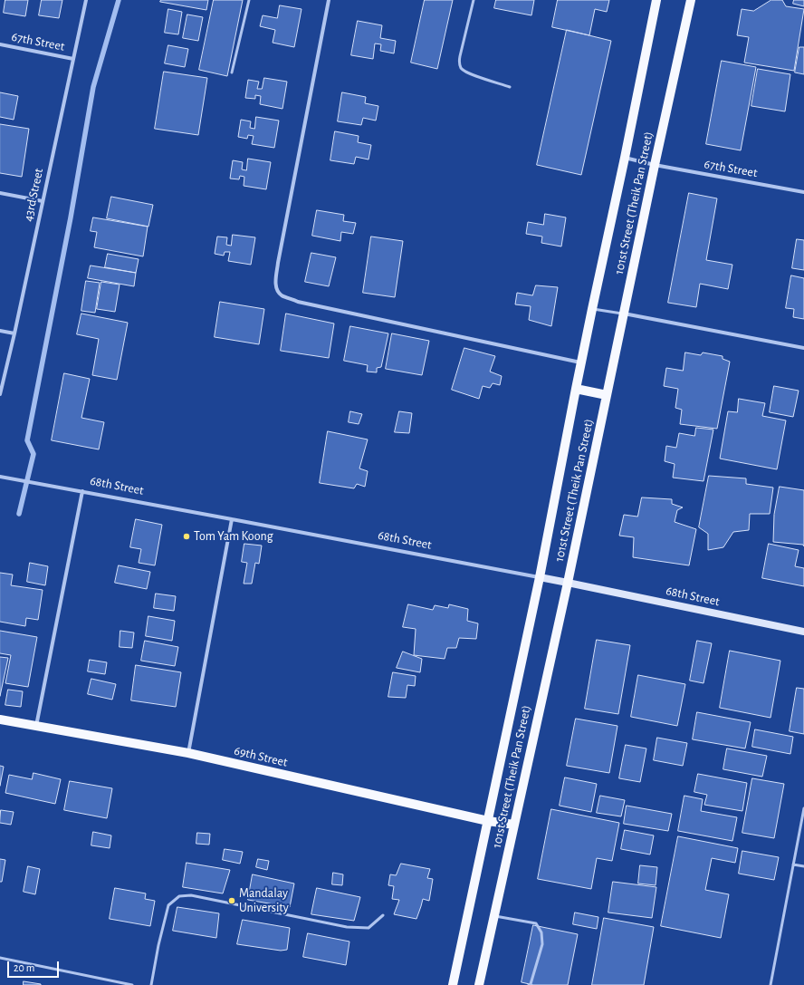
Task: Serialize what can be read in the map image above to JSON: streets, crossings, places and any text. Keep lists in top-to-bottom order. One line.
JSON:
{"streets":{"main road":["101st Street (Theik Pan Street)","68th Street","69th Street"],"street":["67th Street","43rd Street"]},"crossings":[["67th Street","43rd Street"],["67th Street","101st Street (Theik Pan Street)"],["101st Street (Theik Pan Street)","68th Street"],["101st Street (Theik Pan Street)","69th Street"]],"places":["Tom Yam Koong","Mandalay University"],"scale_bar":"20 m"}
